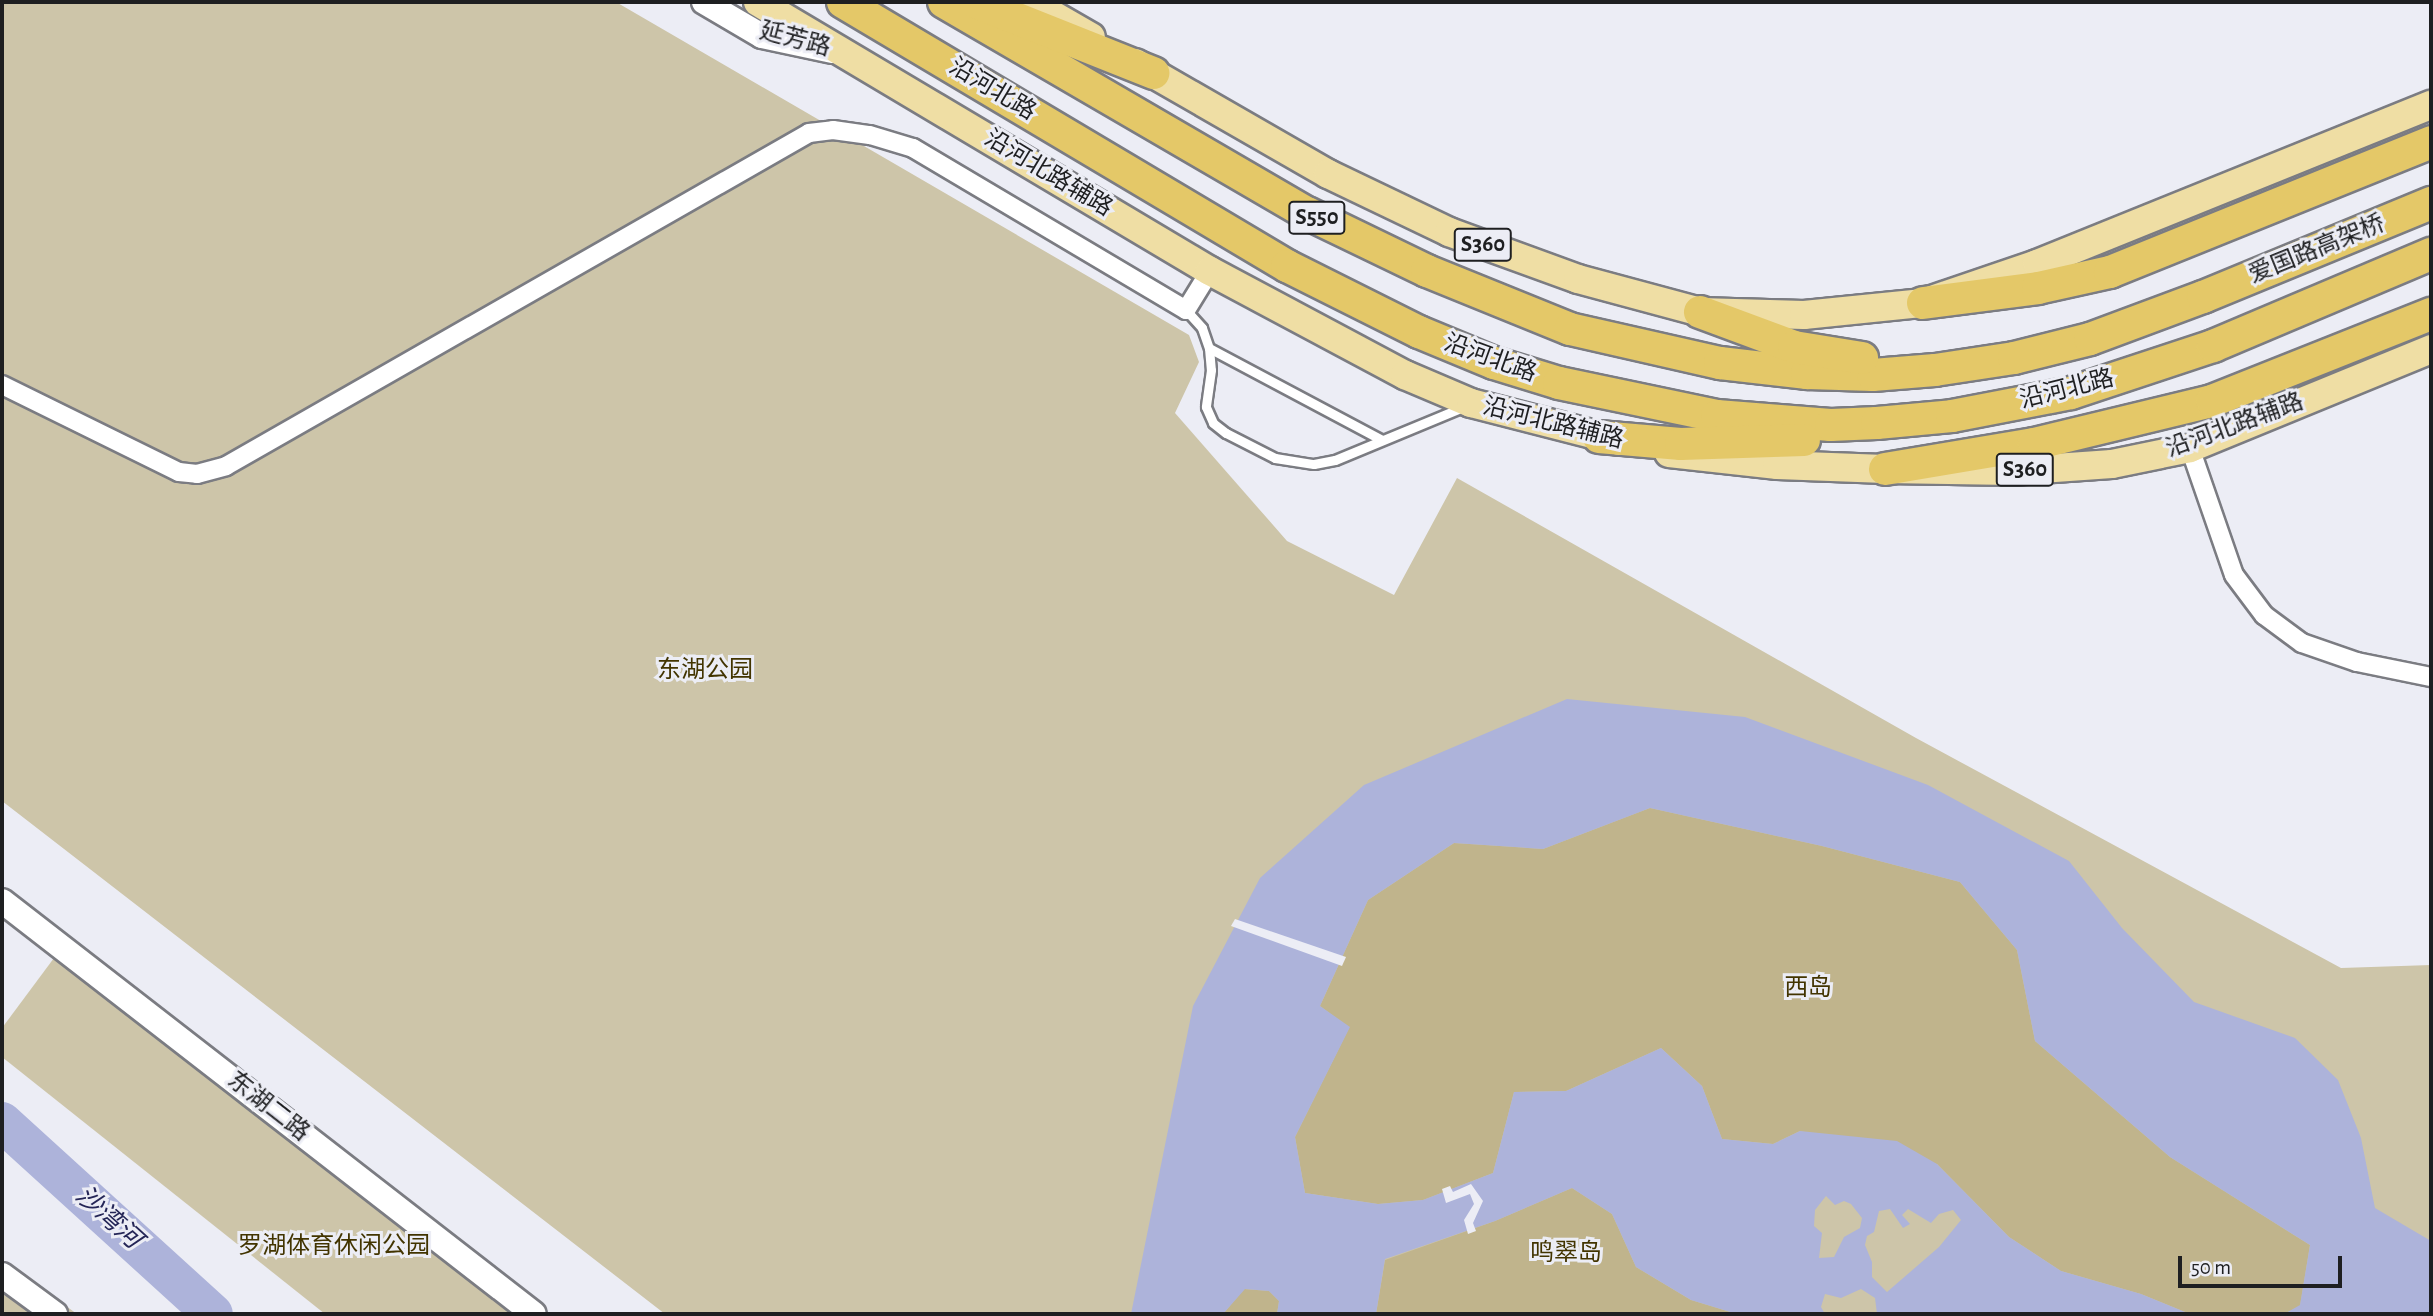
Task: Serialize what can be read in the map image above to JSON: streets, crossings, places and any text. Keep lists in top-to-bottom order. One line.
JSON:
{"streets":{"highway":["沿河北路","S550","爱国路高架桥"],"main road":["沿河北路辅路","S360"],"street":["延芳路","东湖二路"]},"crossings":[["延芳路","沿河北路辅路"],["沿河北路","爱国路高架桥"]],"water":["沙湾河"],"parks":["东湖公园","西岛","罗湖体育休闲公园","鸣翠岛"],"scale_bar":"50 m"}
